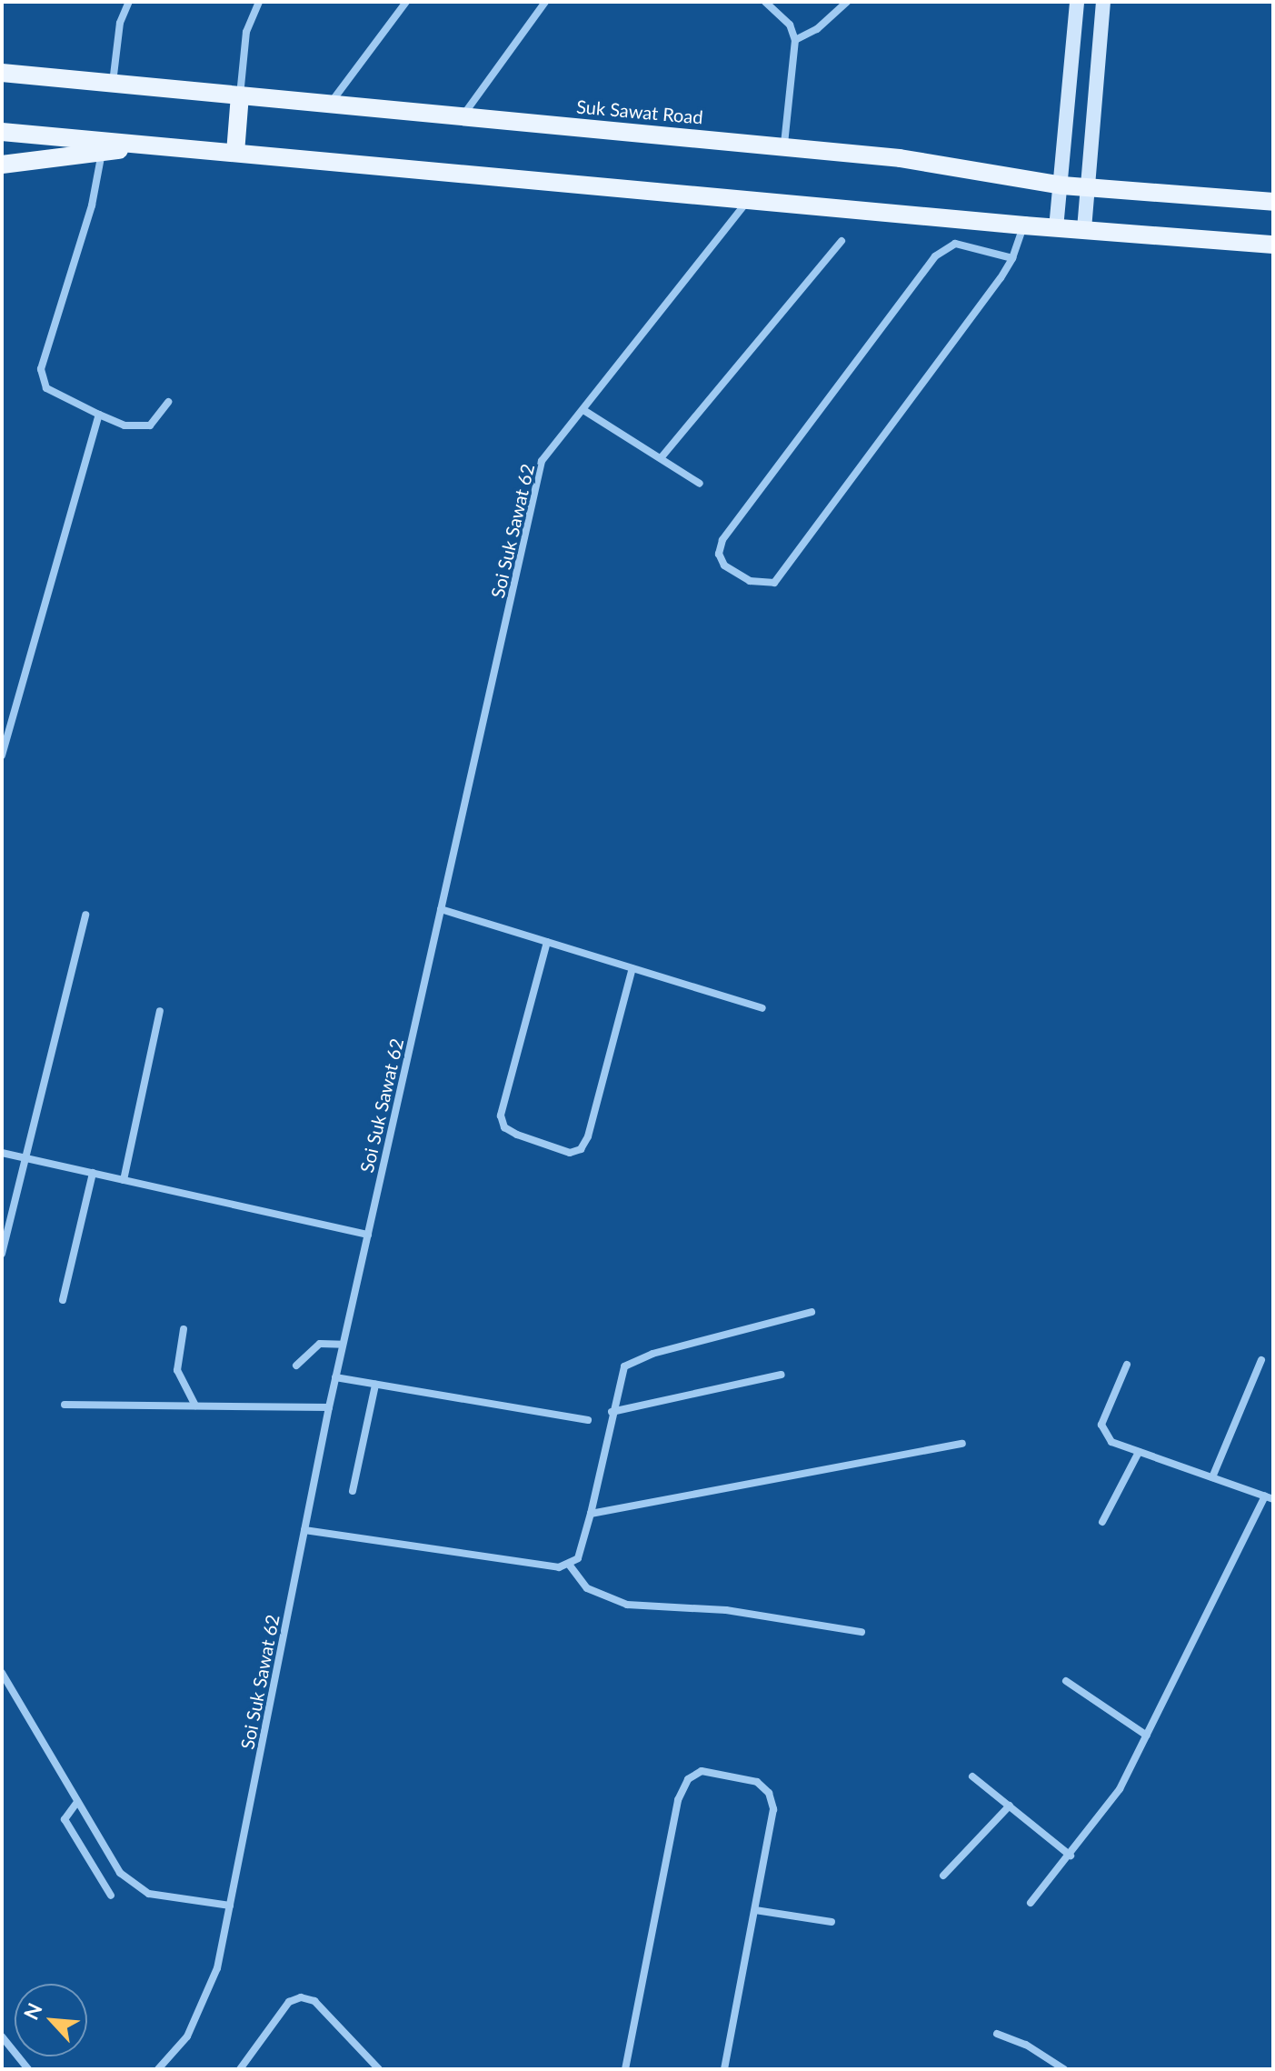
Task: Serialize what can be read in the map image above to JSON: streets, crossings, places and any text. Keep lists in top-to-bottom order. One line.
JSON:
{"streets":{"main road":["Suk Sawat Road"],"street":["Soi Suk Sawat 62"]},"north":"top left"}
